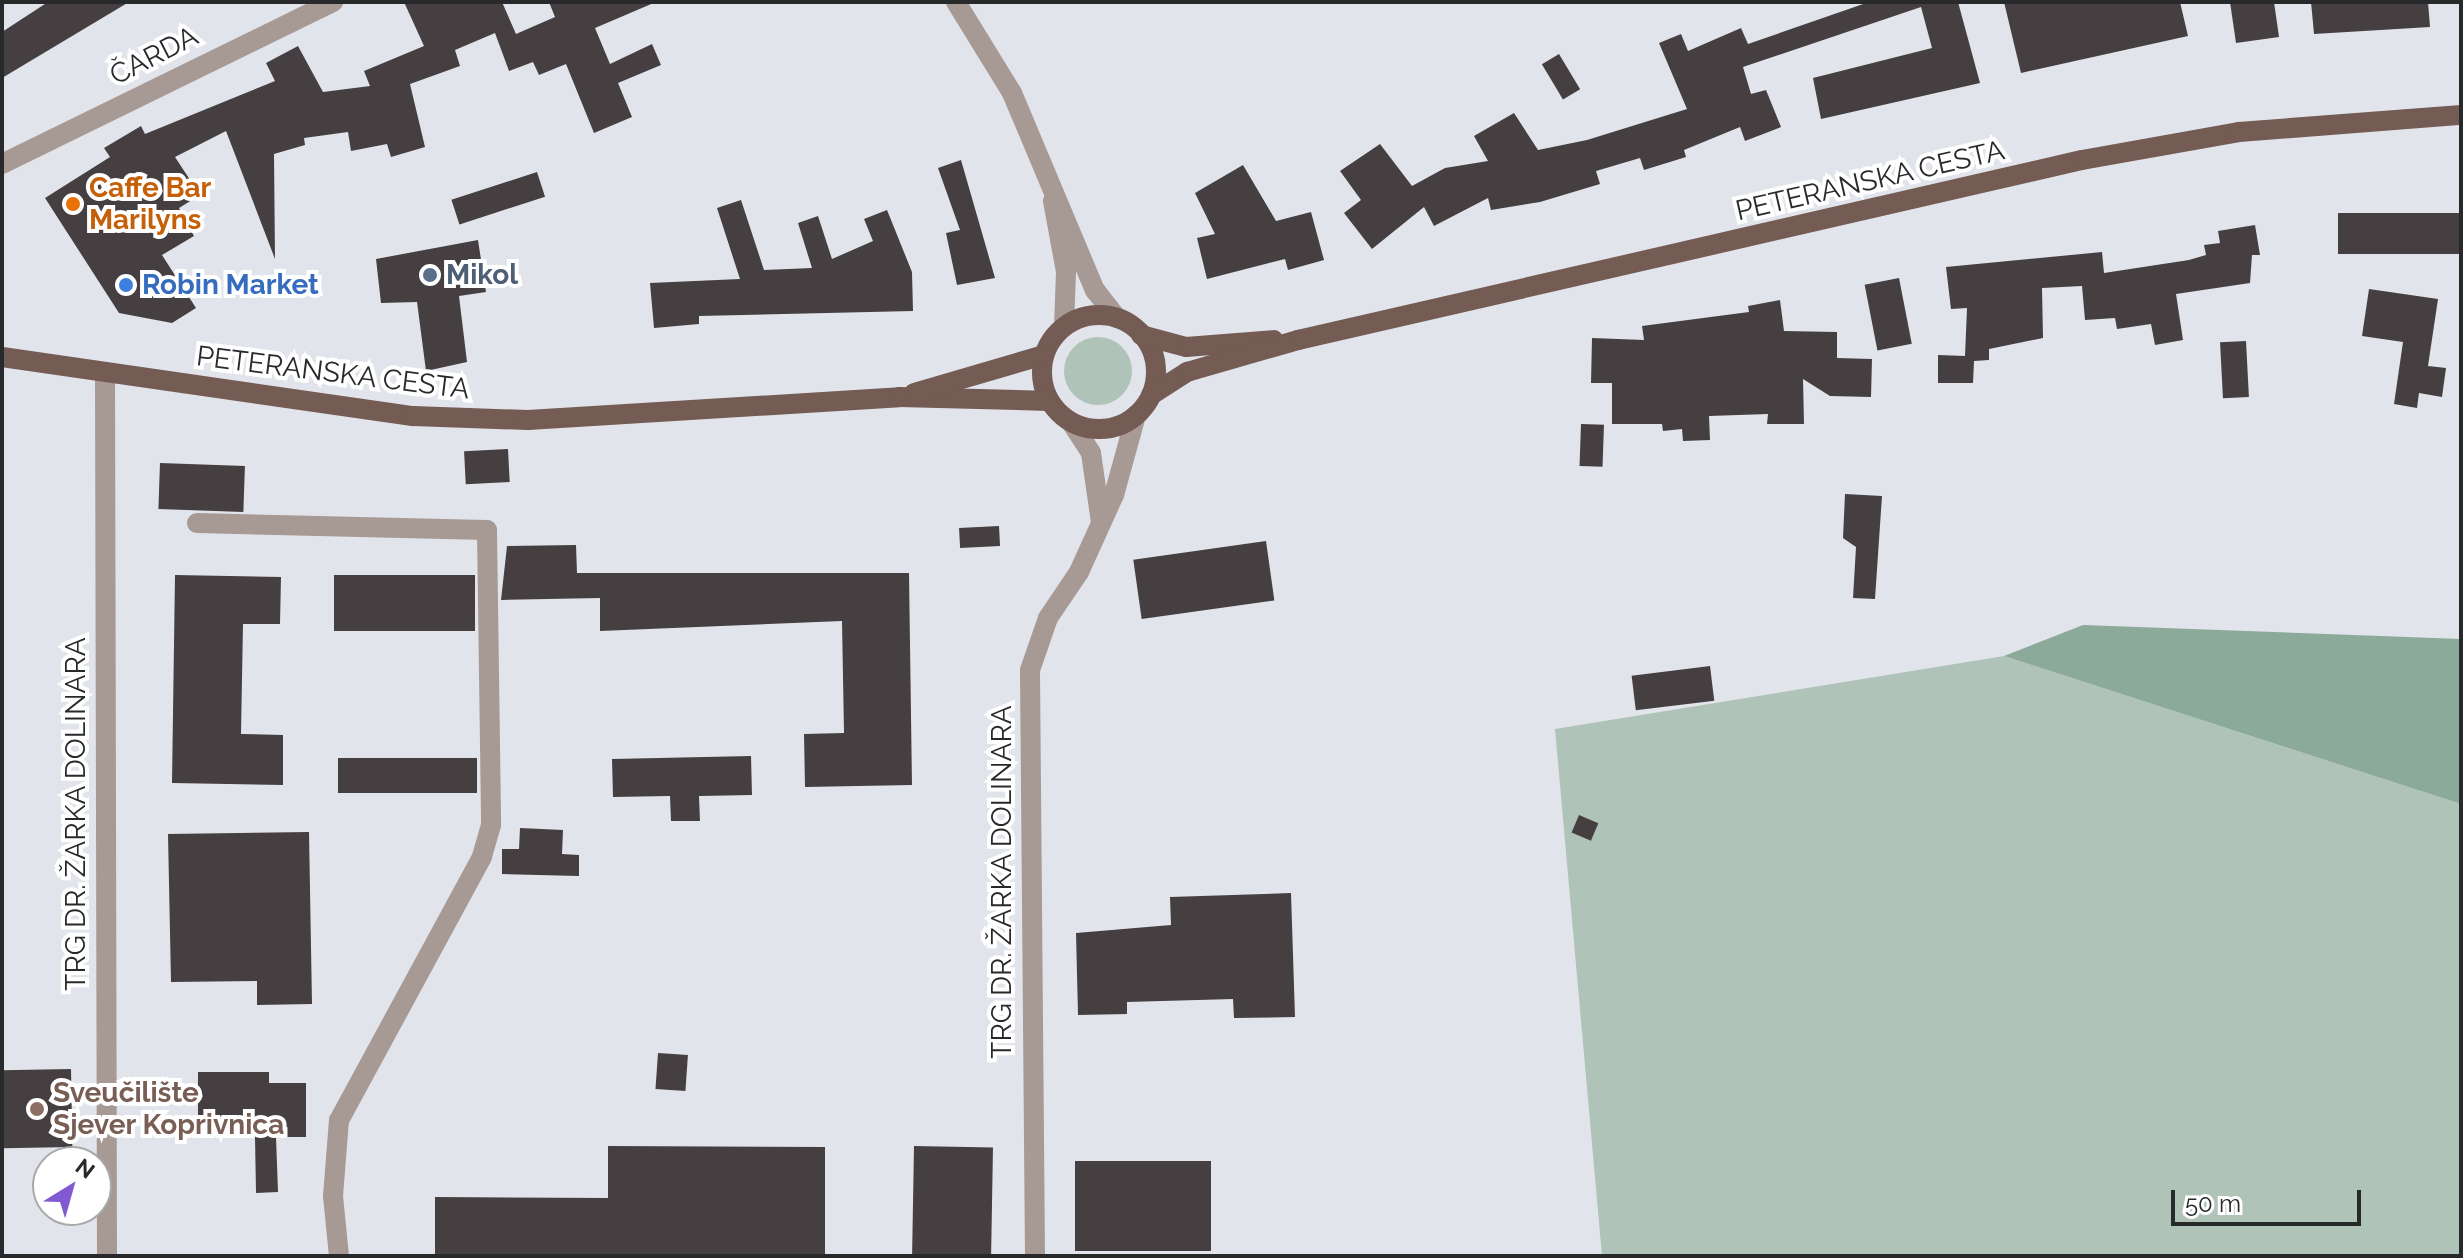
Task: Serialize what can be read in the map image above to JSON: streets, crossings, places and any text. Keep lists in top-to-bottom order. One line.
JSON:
{"streets":{"main road":["PETERANSKA CESTA"],"street":["ČARDA","TRG DR. ŽARKA DOLINARA"]},"crossings":[["PETERANSKA CESTA","TRG DR. ŽARKA DOLINARA"]],"places":["Caffe Bar Marilyns","Mikol","Robin Market","Sveučilište Sjever Koprivnica"],"scale_bar":"50 m","north":"top right"}
